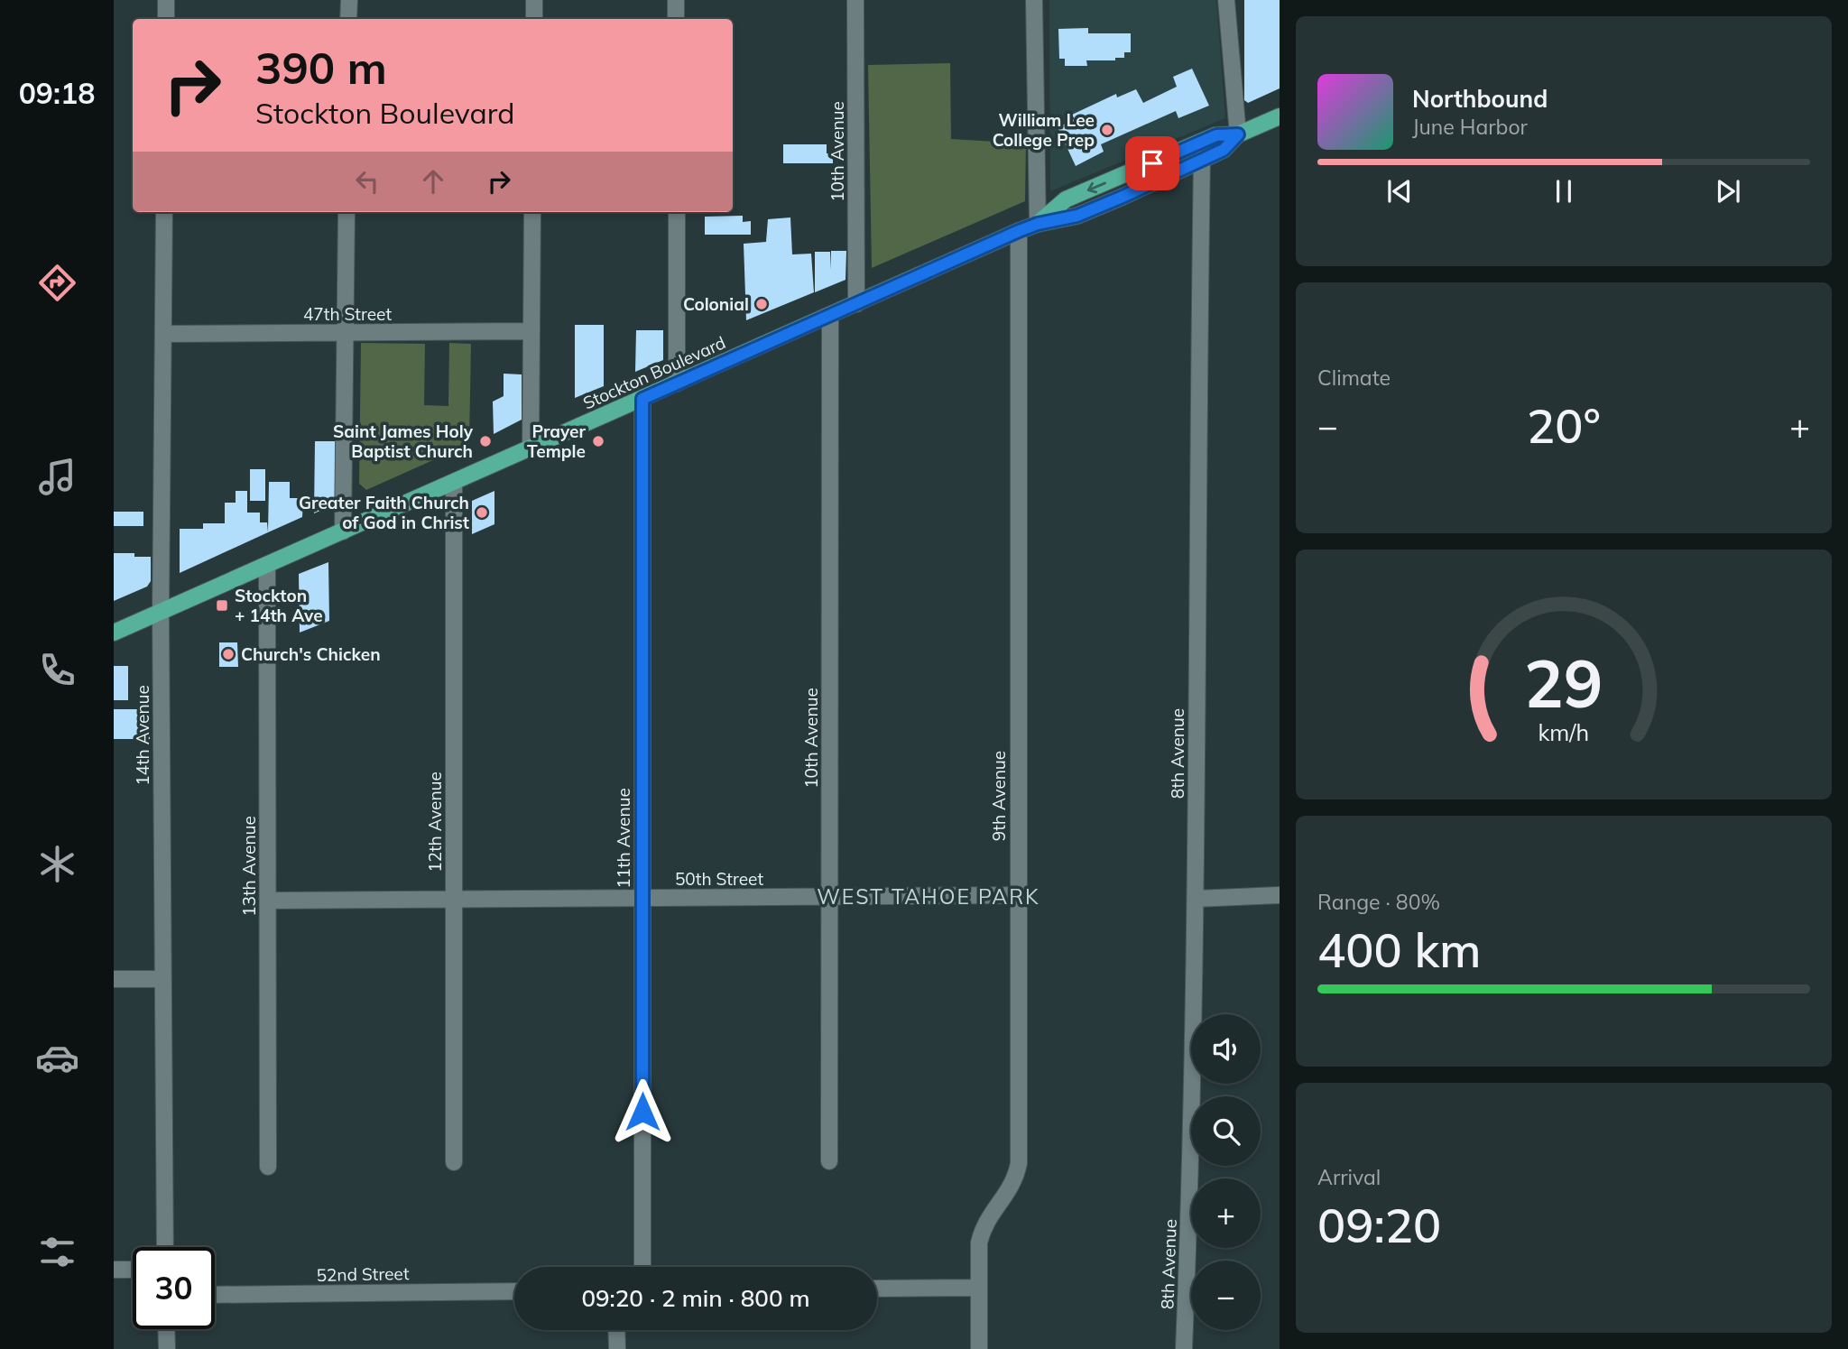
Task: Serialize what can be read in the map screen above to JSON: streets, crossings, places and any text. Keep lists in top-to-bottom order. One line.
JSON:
{"streets":{"main road":["Stockton Boulevard"],"street":["10th Avenue","47th Street","14th Avenue","8th Avenue","9th Avenue","12th Avenue","11th Avenue","13th Avenue","50th Street","52nd Street"]},"crossings":[["10th Avenue","Stockton Boulevard"],["10th Avenue","50th Street"],["47th Street","14th Avenue"],["Stockton Boulevard","14th Avenue"],["Stockton Boulevard","8th Avenue"],["Stockton Boulevard","9th Avenue"],["Stockton Boulevard","12th Avenue"],["Stockton Boulevard","11th Avenue"],["Stockton Boulevard","13th Avenue"],["9th Avenue","50th Street"],["12th Avenue","50th Street"],["11th Avenue","50th Street"],["13th Avenue","50th Street"]],"districts":["WEST TAHOE PARK"],"places":{"other":["William Lee College Prep","Colonial","Saint James Holy Baptist Church","Prayer Temple","Greater Faith Church of God in Christ","Church's Chicken"],"transit":["Stockton + 14th Ave"]},"page":{"tabs":"09:18","turn":["390 m","Stockton Boulevard"],"song":["Northbound","June Harbor"],"tile":["Climate",["Range · 80%","400 km"],["Arrival","09:20"]],"heat":["−","20°","+"],"map_buttons":["+","−"],"limit":"30","trip":"09:20 · 2 min · 800 m","gauge":["29","km/h"]}}
